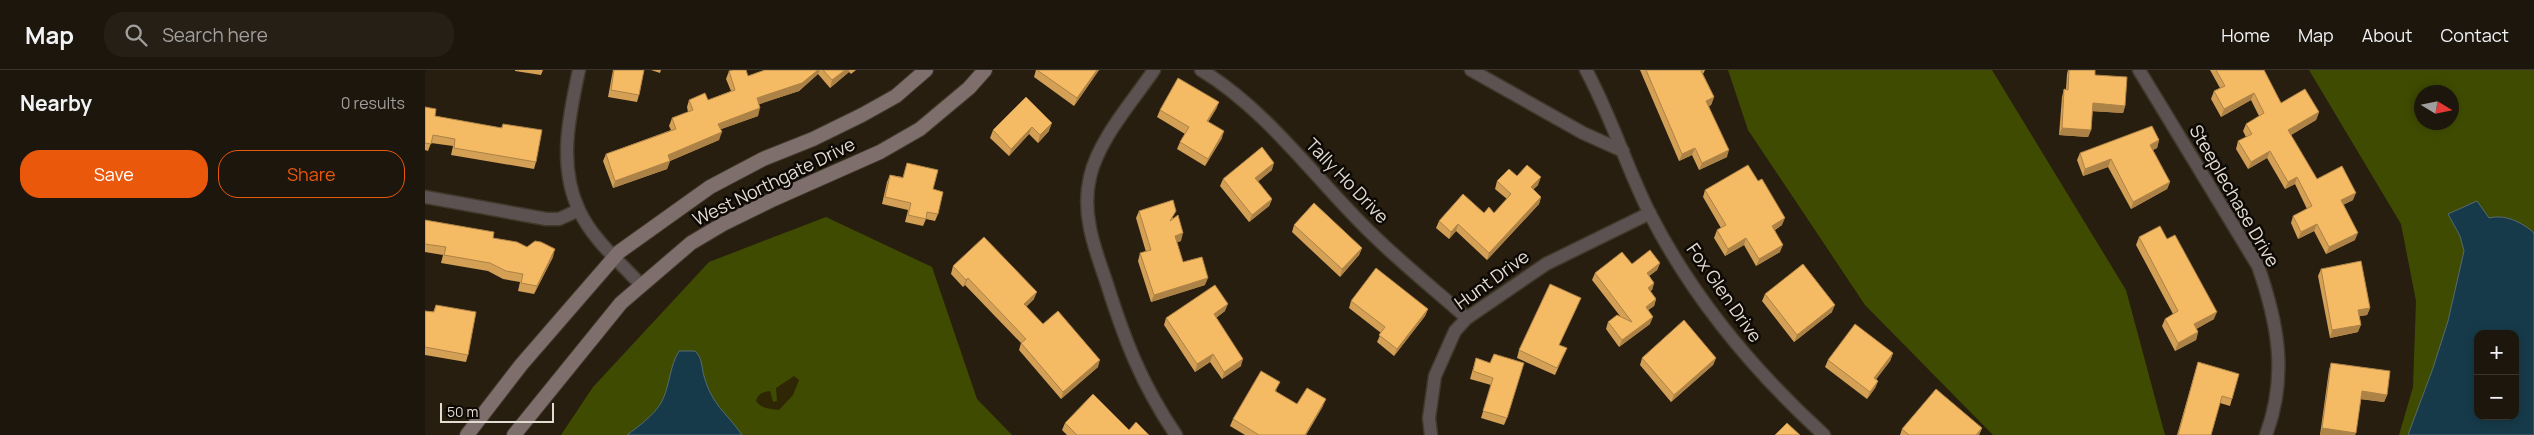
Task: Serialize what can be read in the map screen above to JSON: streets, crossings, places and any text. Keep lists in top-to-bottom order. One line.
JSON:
{"streets":{"main road":["West Northgate Drive"],"street":["Tally Ho Drive","Steeplechase Drive","Hunt Drive","Fox Glen Drive"]},"crossings":[["Tally Ho Drive","Hunt Drive"],["Hunt Drive","Fox Glen Drive"]],"scale_bar":"50 m","north":"right","page":{"header":"Map","search":"Search here","nav":["Home","Map","About","Contact"],"heading":["Nearby","0 results"],"buttons":["Save","Share"],"map_buttons":["+","−"],"scale":"50 m"}}
